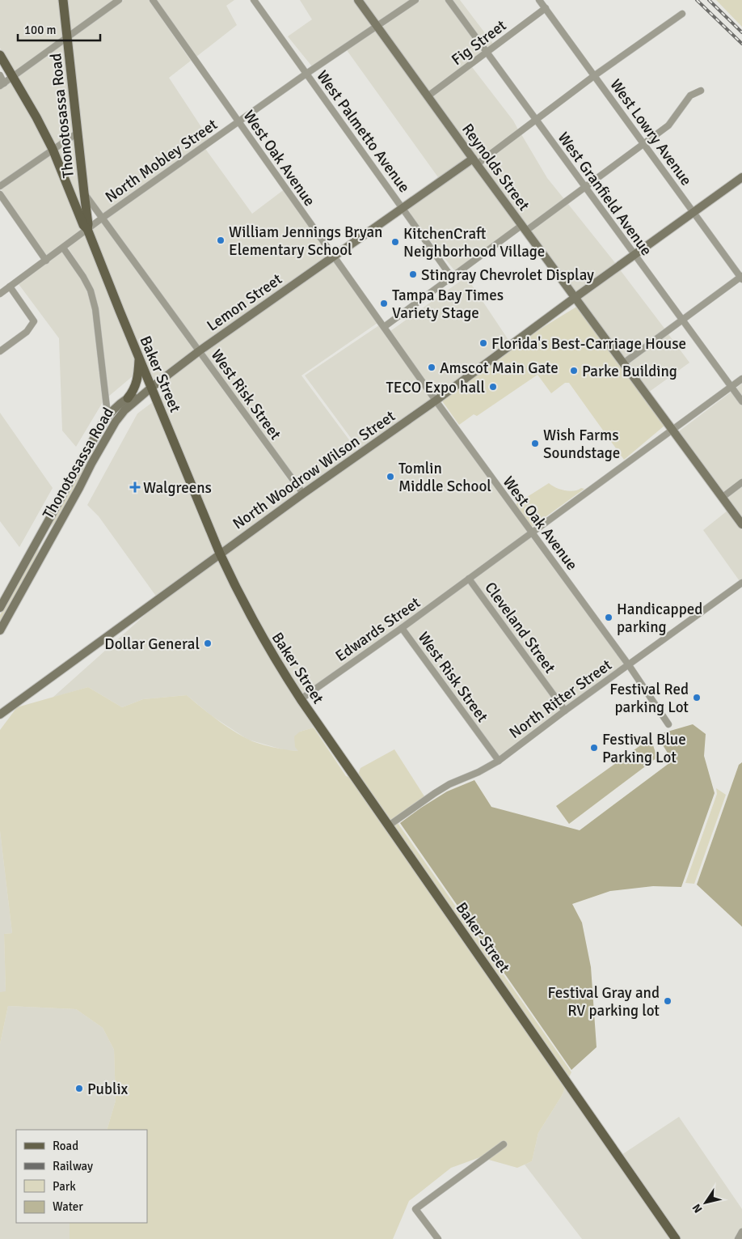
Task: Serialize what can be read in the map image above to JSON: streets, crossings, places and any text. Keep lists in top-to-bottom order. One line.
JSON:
{"streets":{"main road":["Thonotosassa Road","Baker Street"],"street":["Fig Street","West Palmetto Avenue","West Lowry Avenue","West Oak Avenue","North Mobley Street","Reynolds Street","West Granfield Avenue","Lemon Street","West Risk Street","North Woodrow Wilson Street","Cleveland Street","Edwards Street","North Ritter Street"]},"crossings":[["Fig Street","West Lowry Avenue"],["Fig Street","Reynolds Street"],["Fig Street","West Granfield Avenue"],["Thonotosassa Road","North Mobley Street"],["Thonotosassa Road","Lemon Street"],["Thonotosassa Road","Baker Street"],["Thonotosassa Road","West Risk Street"],["West Palmetto Avenue","North Mobley Street"],["West Palmetto Avenue","Lemon Street"],["West Lowry Avenue","North Woodrow Wilson Street"],["West Oak Avenue","North Mobley Street"],["West Oak Avenue","Lemon Street"],["West Oak Avenue","North Woodrow Wilson Street"],["West Oak Avenue","Edwards Street"],["West Oak Avenue","North Ritter Street"],["North Mobley Street","Reynolds Street"],["North Mobley Street","Baker Street"],["North Mobley Street","West Risk Street"],["Reynolds Street","Lemon Street"],["Reynolds Street","North Woodrow Wilson Street"],["Reynolds Street","Edwards Street"],["West Granfield Avenue","North Woodrow Wilson Street"],["West Granfield Avenue","Edwards Street"],["Lemon Street","Baker Street"],["Lemon Street","West Risk Street"],["Baker Street","North Woodrow Wilson Street"],["Baker Street","Edwards Street"],["Baker Street","North Ritter Street"],["West Risk Street","North Woodrow Wilson Street"],["West Risk Street","Edwards Street"],["West Risk Street","North Ritter Street"],["Cleveland Street","Edwards Street"],["Cleveland Street","North Ritter Street"]],"places":{"other":["William Jennings Bryan Elementary School","KitchenCraft Neighborhood Village","Stingray Chevrolet Display","Tampa Bay Times Variety Stage","Florida's Best-Carriage House","Amscot Main Gate","Parke Building","TECO Expo hall","Wish Farms Soundstage","Tomlin Middle School","Handicapped parking","Dollar General","Festival Red parking Lot","Festival Blue Parking Lot","Festival Gray and RV parking lot","Publix"],"health":["Walgreens"]},"legend":["Road","Railway","Park","Water"],"scale_bar":"100 m","north":"bottom left"}
